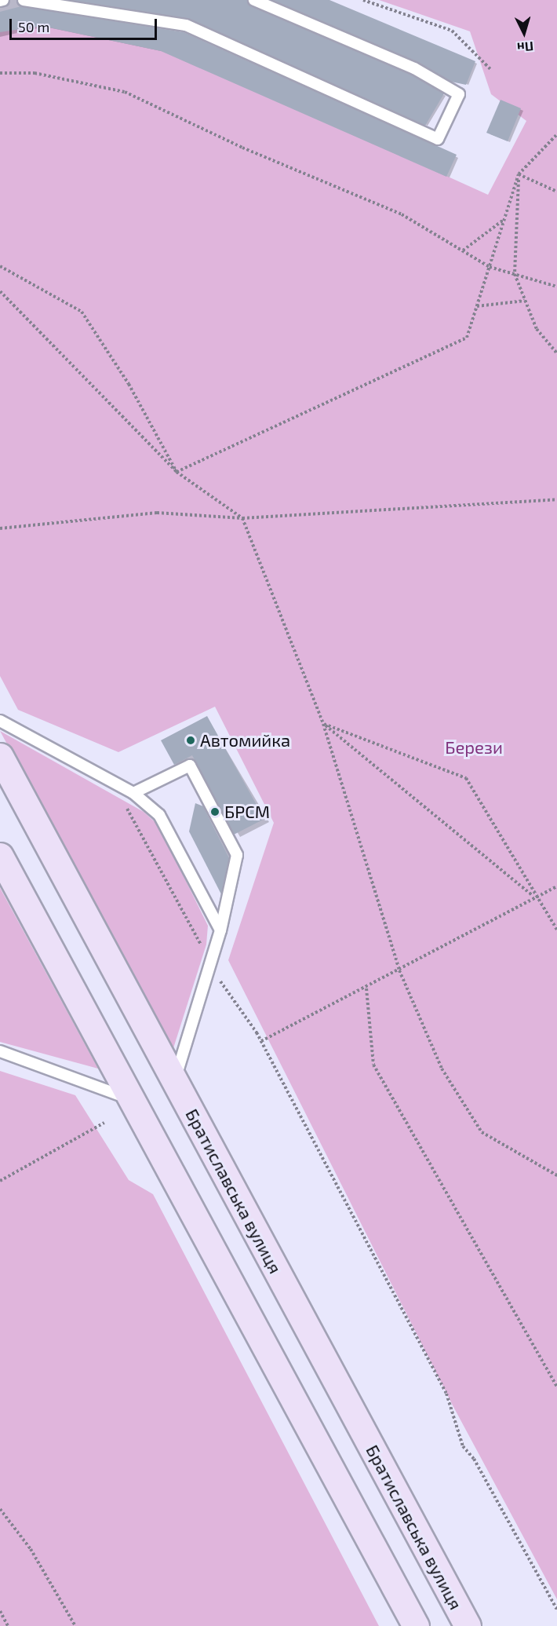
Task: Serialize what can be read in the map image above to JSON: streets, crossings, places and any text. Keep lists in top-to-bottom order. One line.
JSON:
{"streets":{"main road":["Братиславська вулиця"]},"parks":["Берези"],"places":["Автомийка","БРСМ"],"scale_bar":"50 m","north":"bottom"}
